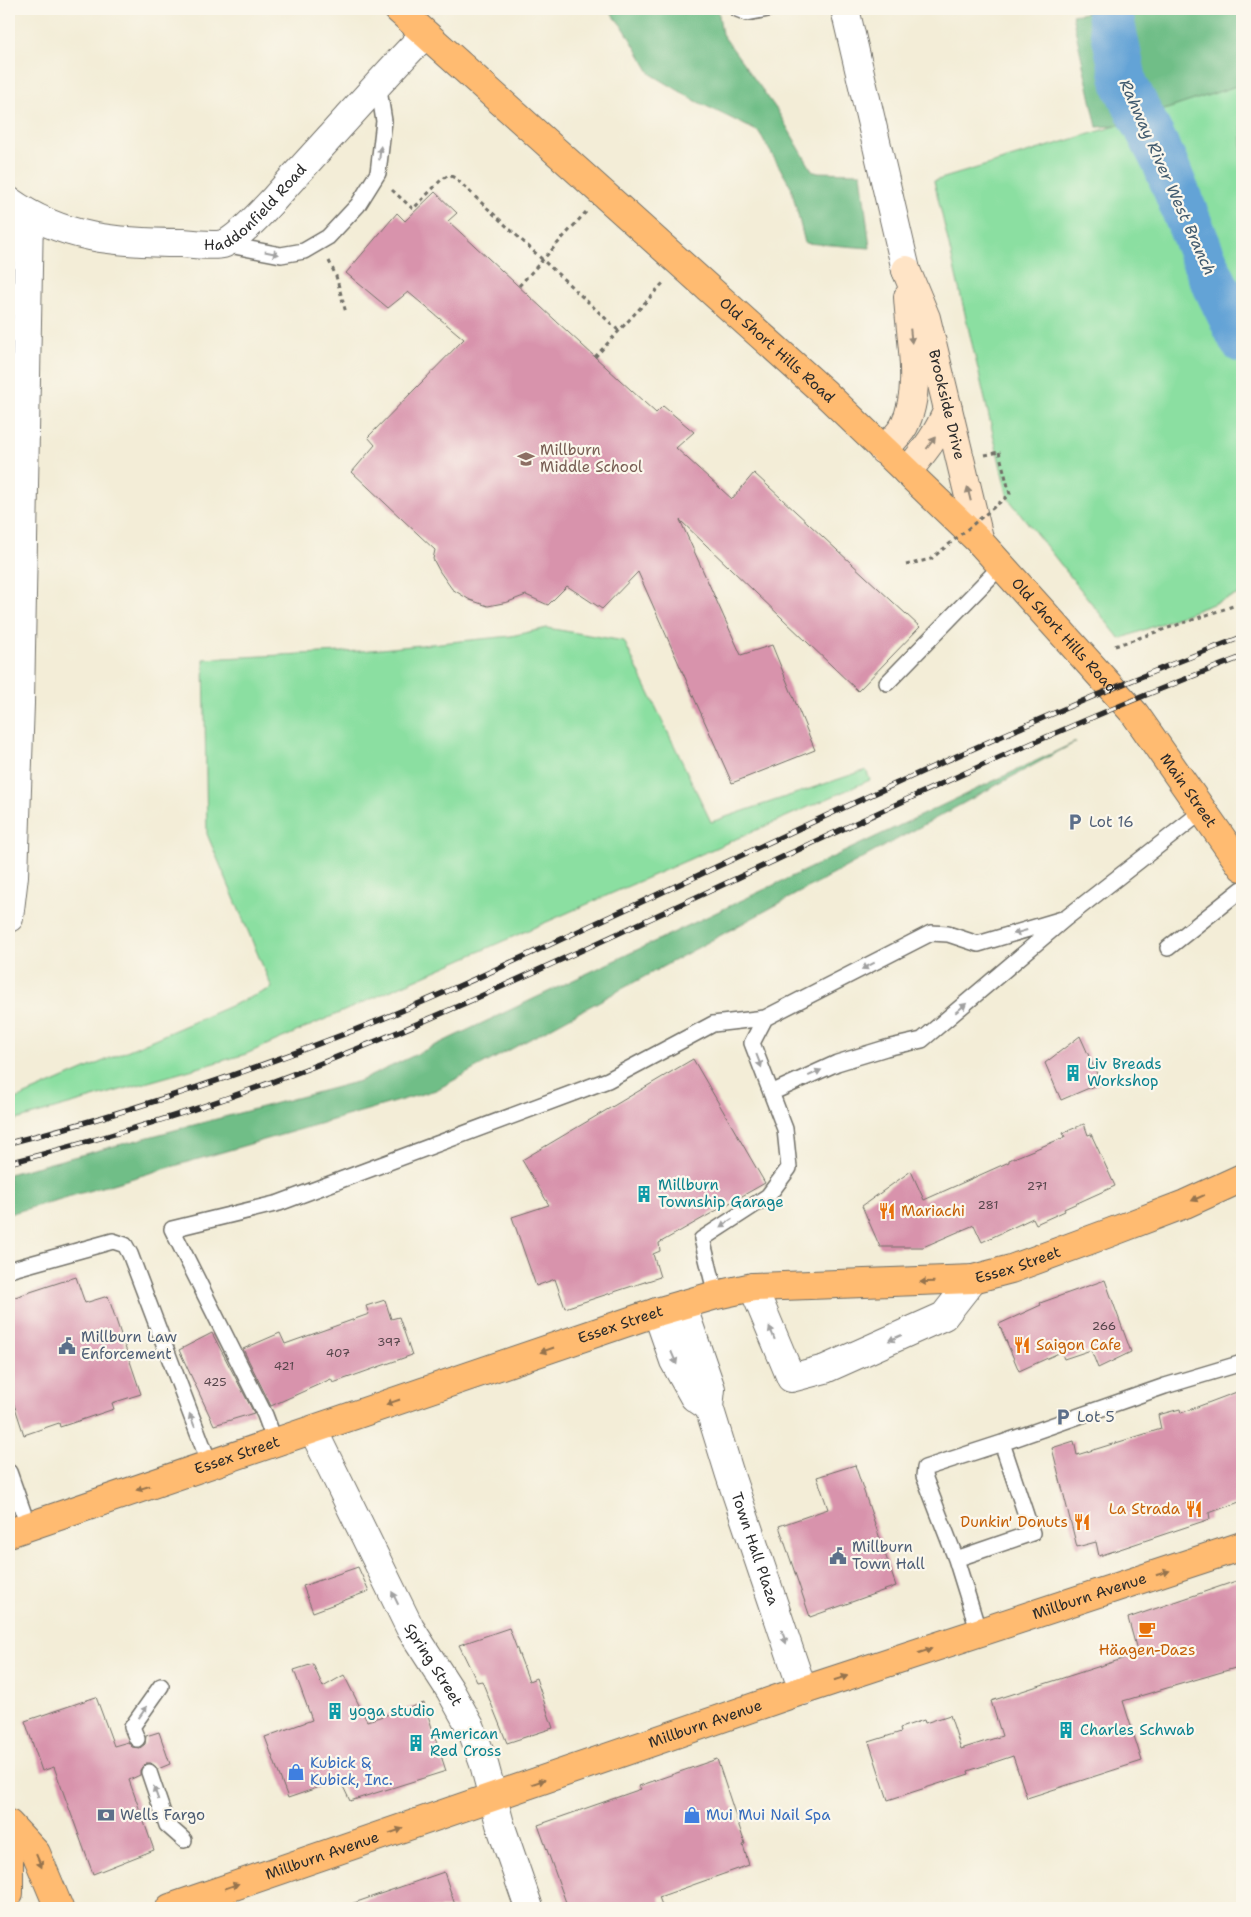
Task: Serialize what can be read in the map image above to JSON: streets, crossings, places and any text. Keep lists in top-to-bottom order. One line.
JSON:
{"streets":{"main road":["Old Short Hills Road","Brookside Drive","Main Street","Essex Street","Millburn Avenue"],"street":["Haddonfield Road","Town Hall Plaza","Spring Street"]},"crossings":[["Haddonfield Road","Old Short Hills Road"],["Old Short Hills Road","Brookside Drive"],["Old Short Hills Road","Main Street"],["Essex Street","Town Hall Plaza"],["Essex Street","Spring Street"],["Town Hall Plaza","Millburn Avenue"],["Millburn Avenue","Spring Street"]],"one_way":["Essex Street","Town Hall Plaza","Millburn Avenue","Spring Street"],"water":["Rahway River West Branch"],"places":{"school or university":["Millburn Middle School"],"parking":["Lot 16","Lot 5"],"building":["Liv Breads Workshop","Millburn Township Garage","yoga studio","Charles Schwab","American Red Cross"],"restaurant":["Mariachi","Saigon Cafe","La Strada","Dunkin' Donuts"],"public building":["Millburn Law Enforcement","Millburn Town Hall"],"cafe":["Häagen-Dazs"],"shop":["Kubick & Kubick, Inc.","Mui Mui Nail Spa"],"bank":["Wells Fargo"]},"house_numbers":["271","281","266","397","407","421","425"]}
